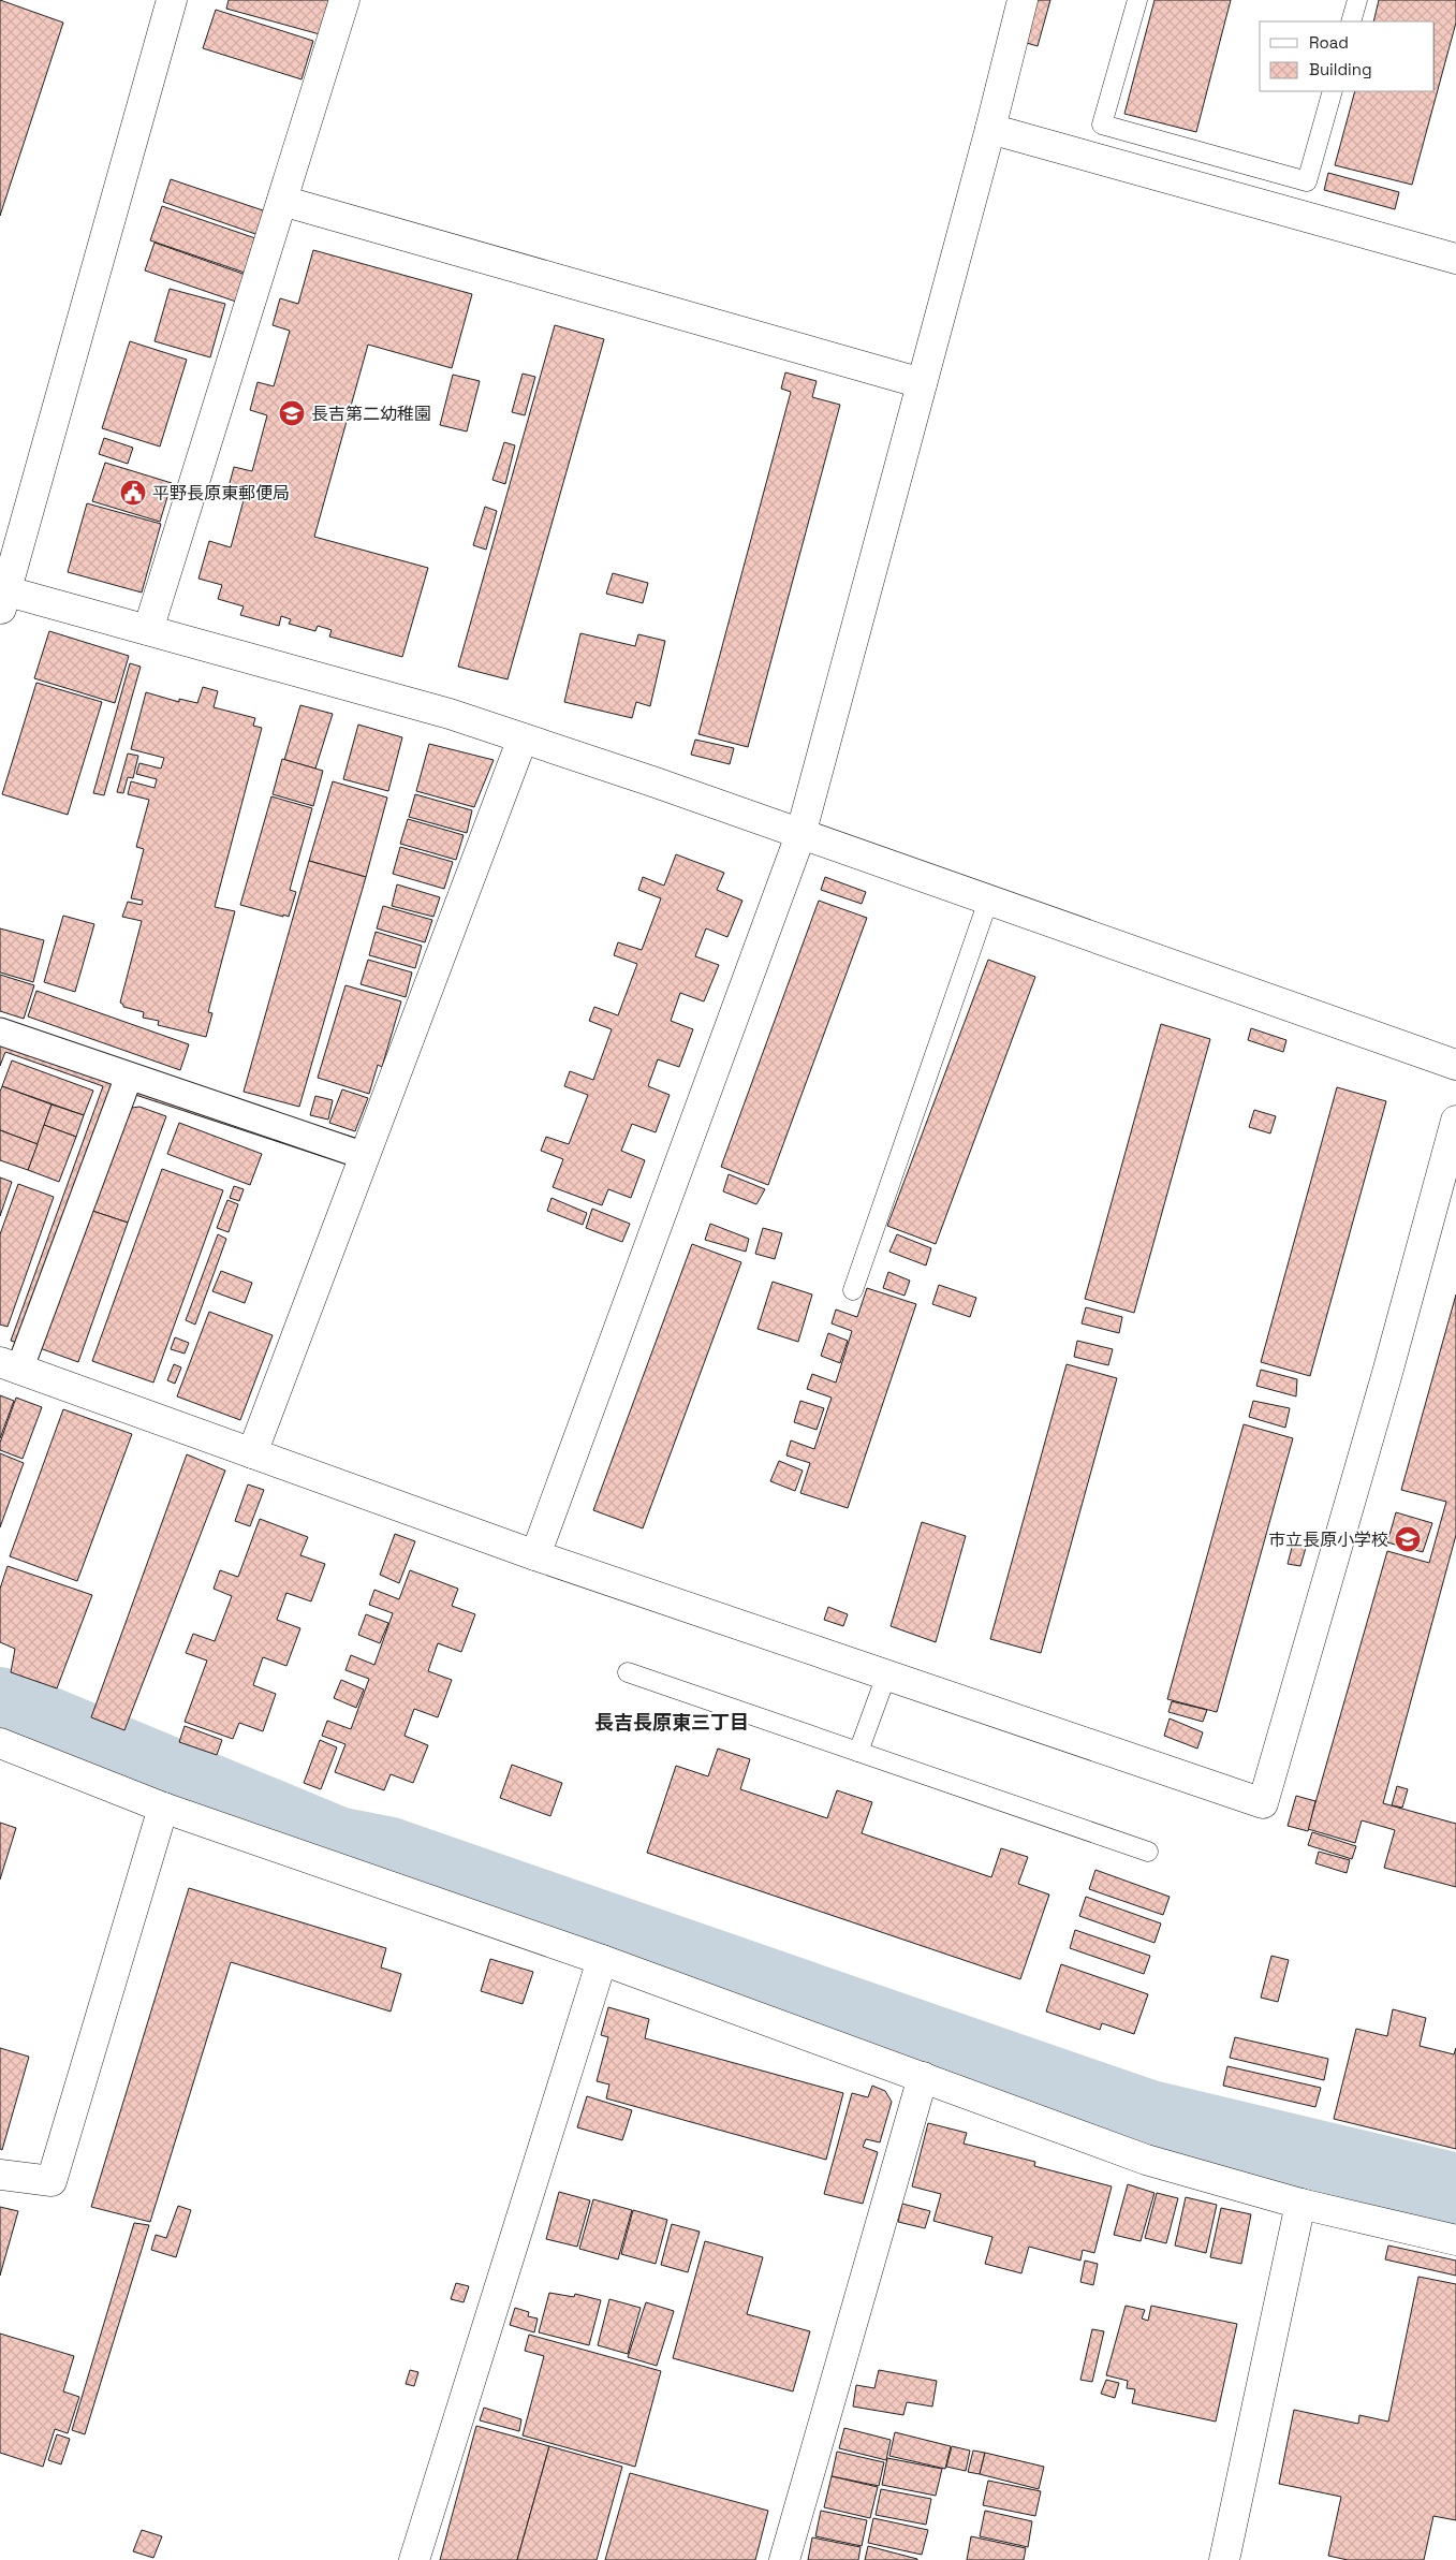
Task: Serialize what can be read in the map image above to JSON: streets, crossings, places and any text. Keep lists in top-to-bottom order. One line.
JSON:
{"districts":["長吉長原東三丁目"],"places":{"school or university":["長吉第二幼稚園","市立長原小学校"],"public building":["平野長原東郵便局"]},"legend":["Road","Building"]}
